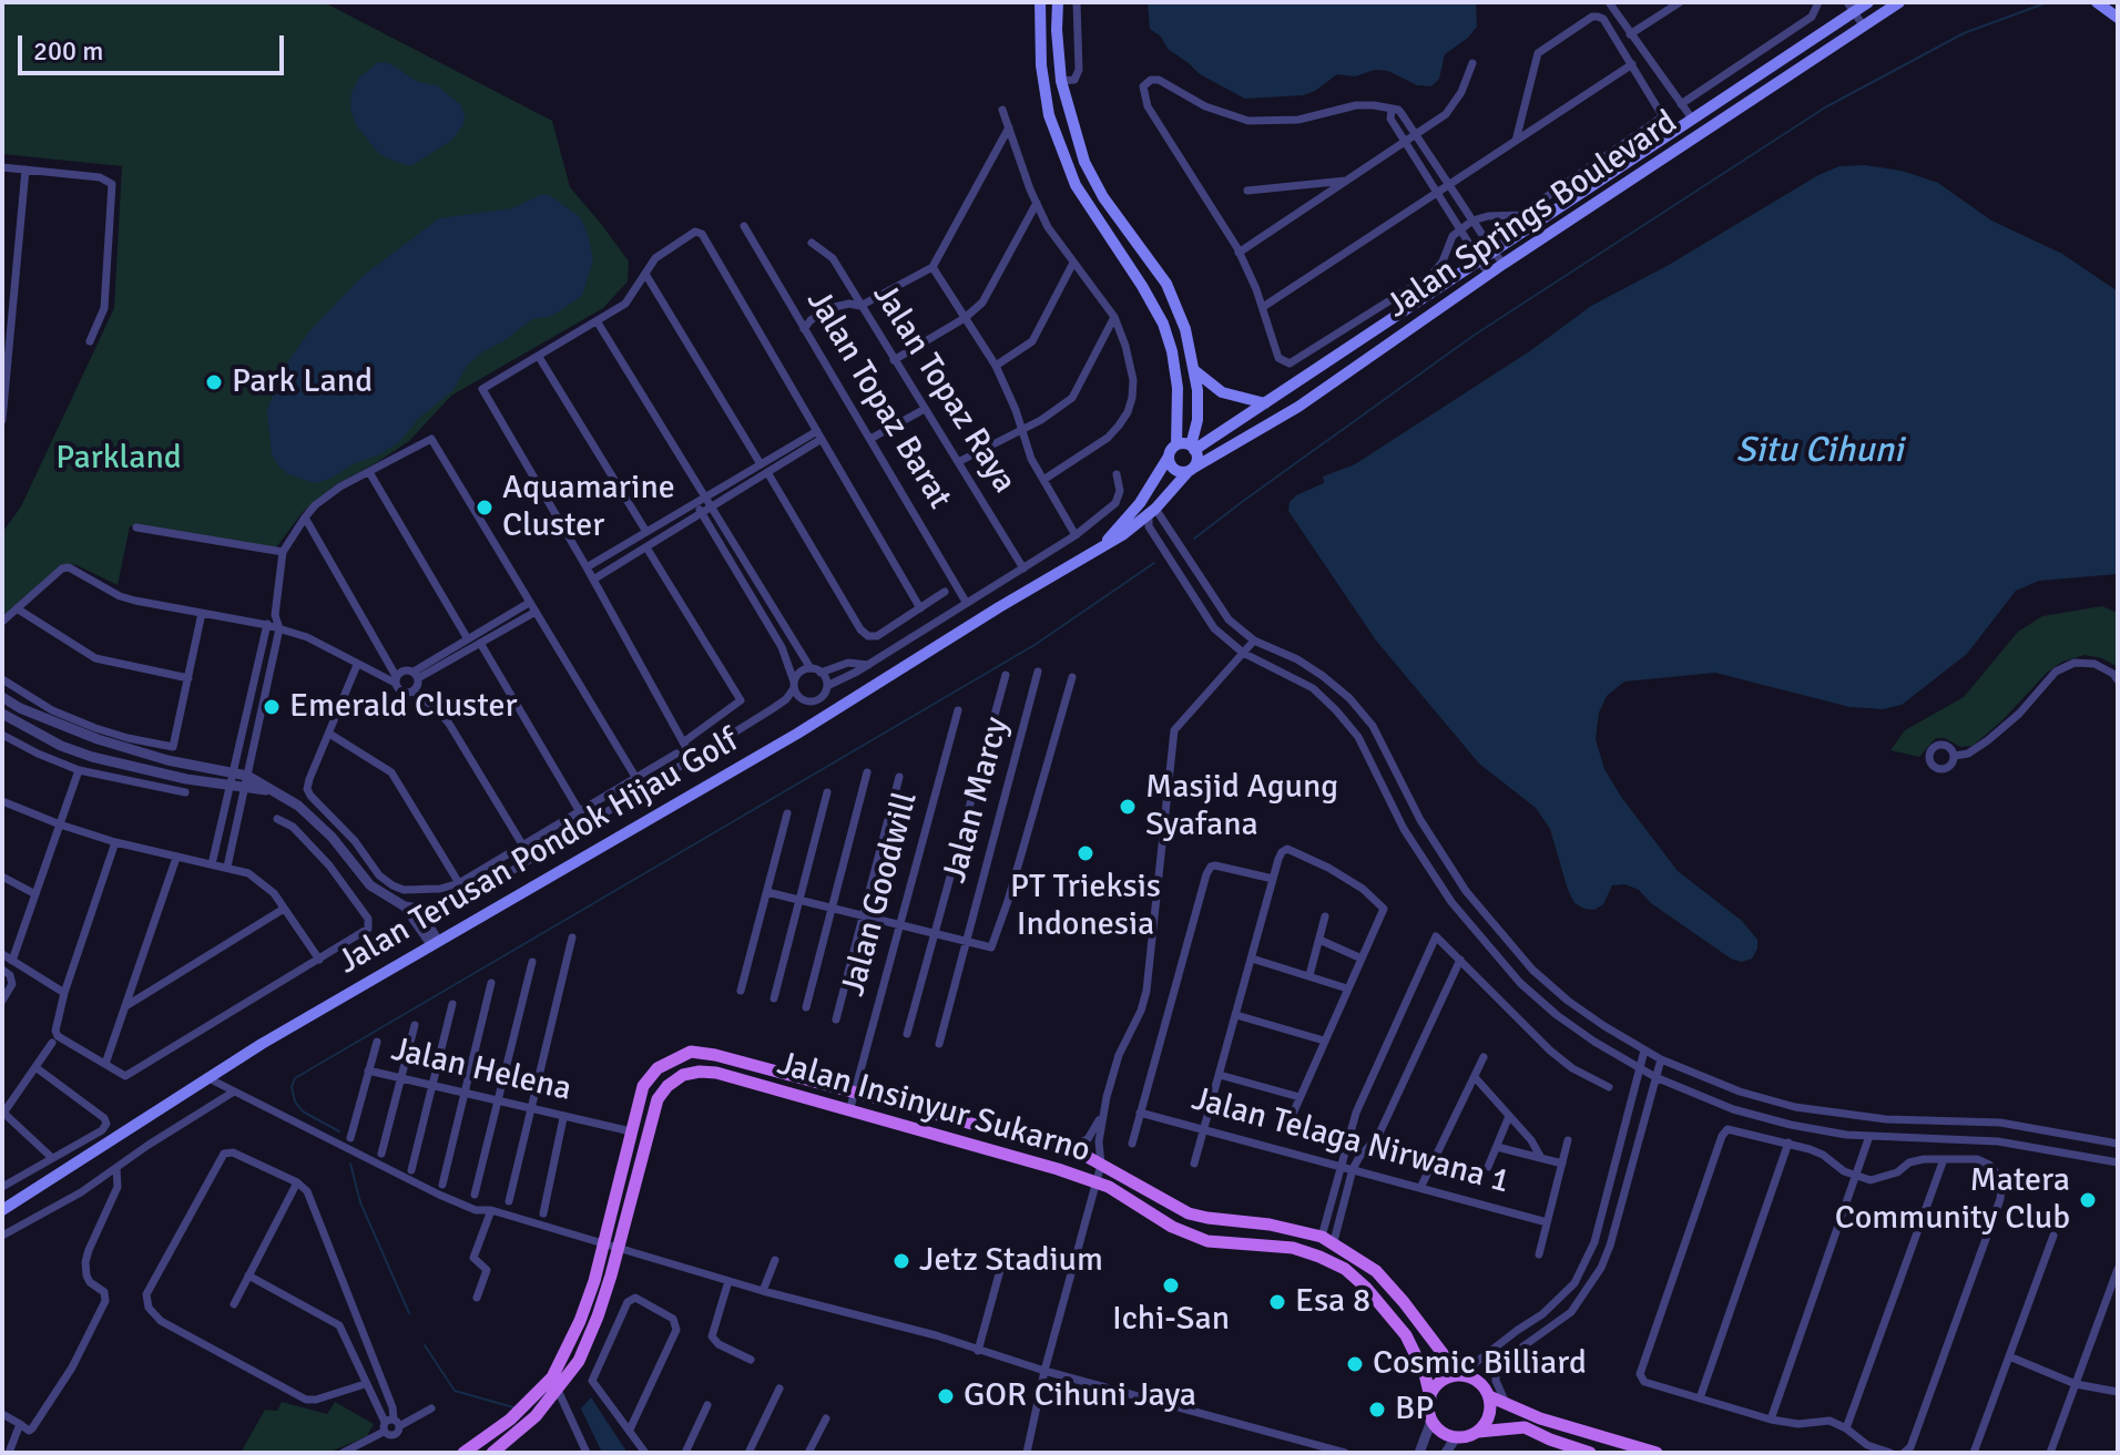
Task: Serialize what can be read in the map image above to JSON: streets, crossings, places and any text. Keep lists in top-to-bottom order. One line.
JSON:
{"streets":{"main road":["Jalan Springs Boulevard","Jalan Terusan Pondok Hijau Golf","Jalan Insinyur Sukarno"],"street":["Jalan Topaz Raya","Jalan Topaz Barat","Jalan Marcy","Jalan Goodwill","Jalan Helena","Jalan Telaga Nirwana 1"]},"crossings":[["Jalan Springs Boulevard","Jalan Terusan Pondok Hijau Golf"],["Jalan Goodwill","Jalan Insinyur Sukarno"],["Jalan Helena","Jalan Insinyur Sukarno"]],"water":["Situ Cihuni"],"parks":["Parkland"],"places":["Park Land","Aquamarine Cluster","Emerald Cluster","Masjid Agung Syafana","PT Trieksis Indonesia","Matera Community Club","Jetz Stadium","Ichi-San","Esa 8","Cosmic Billiard","GOR Cihuni Jaya","BP"],"scale_bar":"200 m"}
